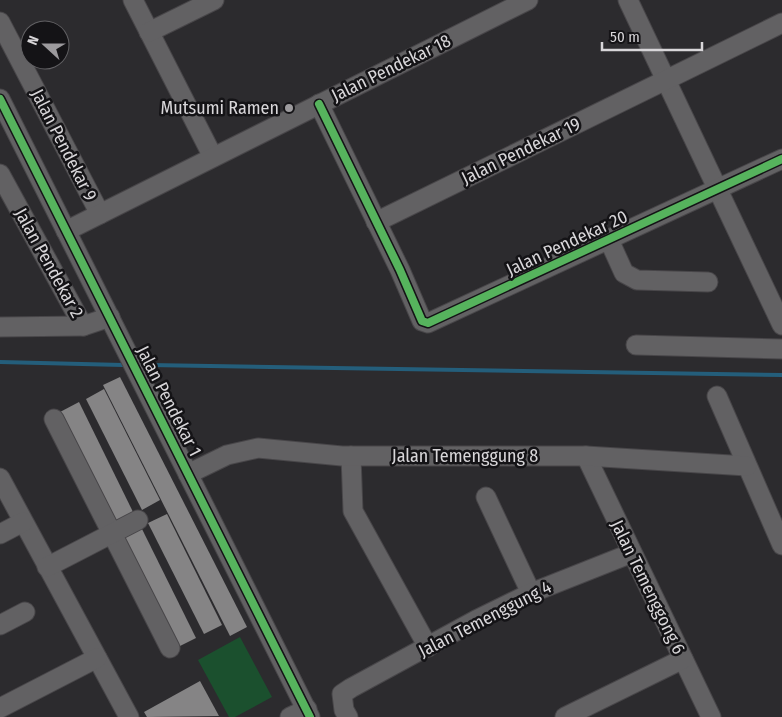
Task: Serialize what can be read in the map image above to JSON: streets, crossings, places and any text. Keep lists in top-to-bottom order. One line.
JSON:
{"streets":{"street":["Jalan Pendekar 18","Jalan Pendekar 9","Jalan Pendekar 19","Jalan Pendekar 20","Jalan Pendekar 2","Jalan Pendekar 1","Jalan Temenggung 8","Jalan Temenggong 6","Jalan Temenggung 4"]},"crossings":[["Jalan Pendekar 18","Jalan Pendekar 9"],["Jalan Pendekar 18","Jalan Pendekar 1"],["Jalan Pendekar 19","Jalan Pendekar 20"],["Jalan Pendekar 1","Jalan Temenggung 8"],["Jalan Temenggung 8","Jalan Temenggong 6"],["Jalan Temenggong 6","Jalan Temenggung 4"]],"places":["Mutsumi Ramen"],"scale_bar":"50 m","north":"left"}
